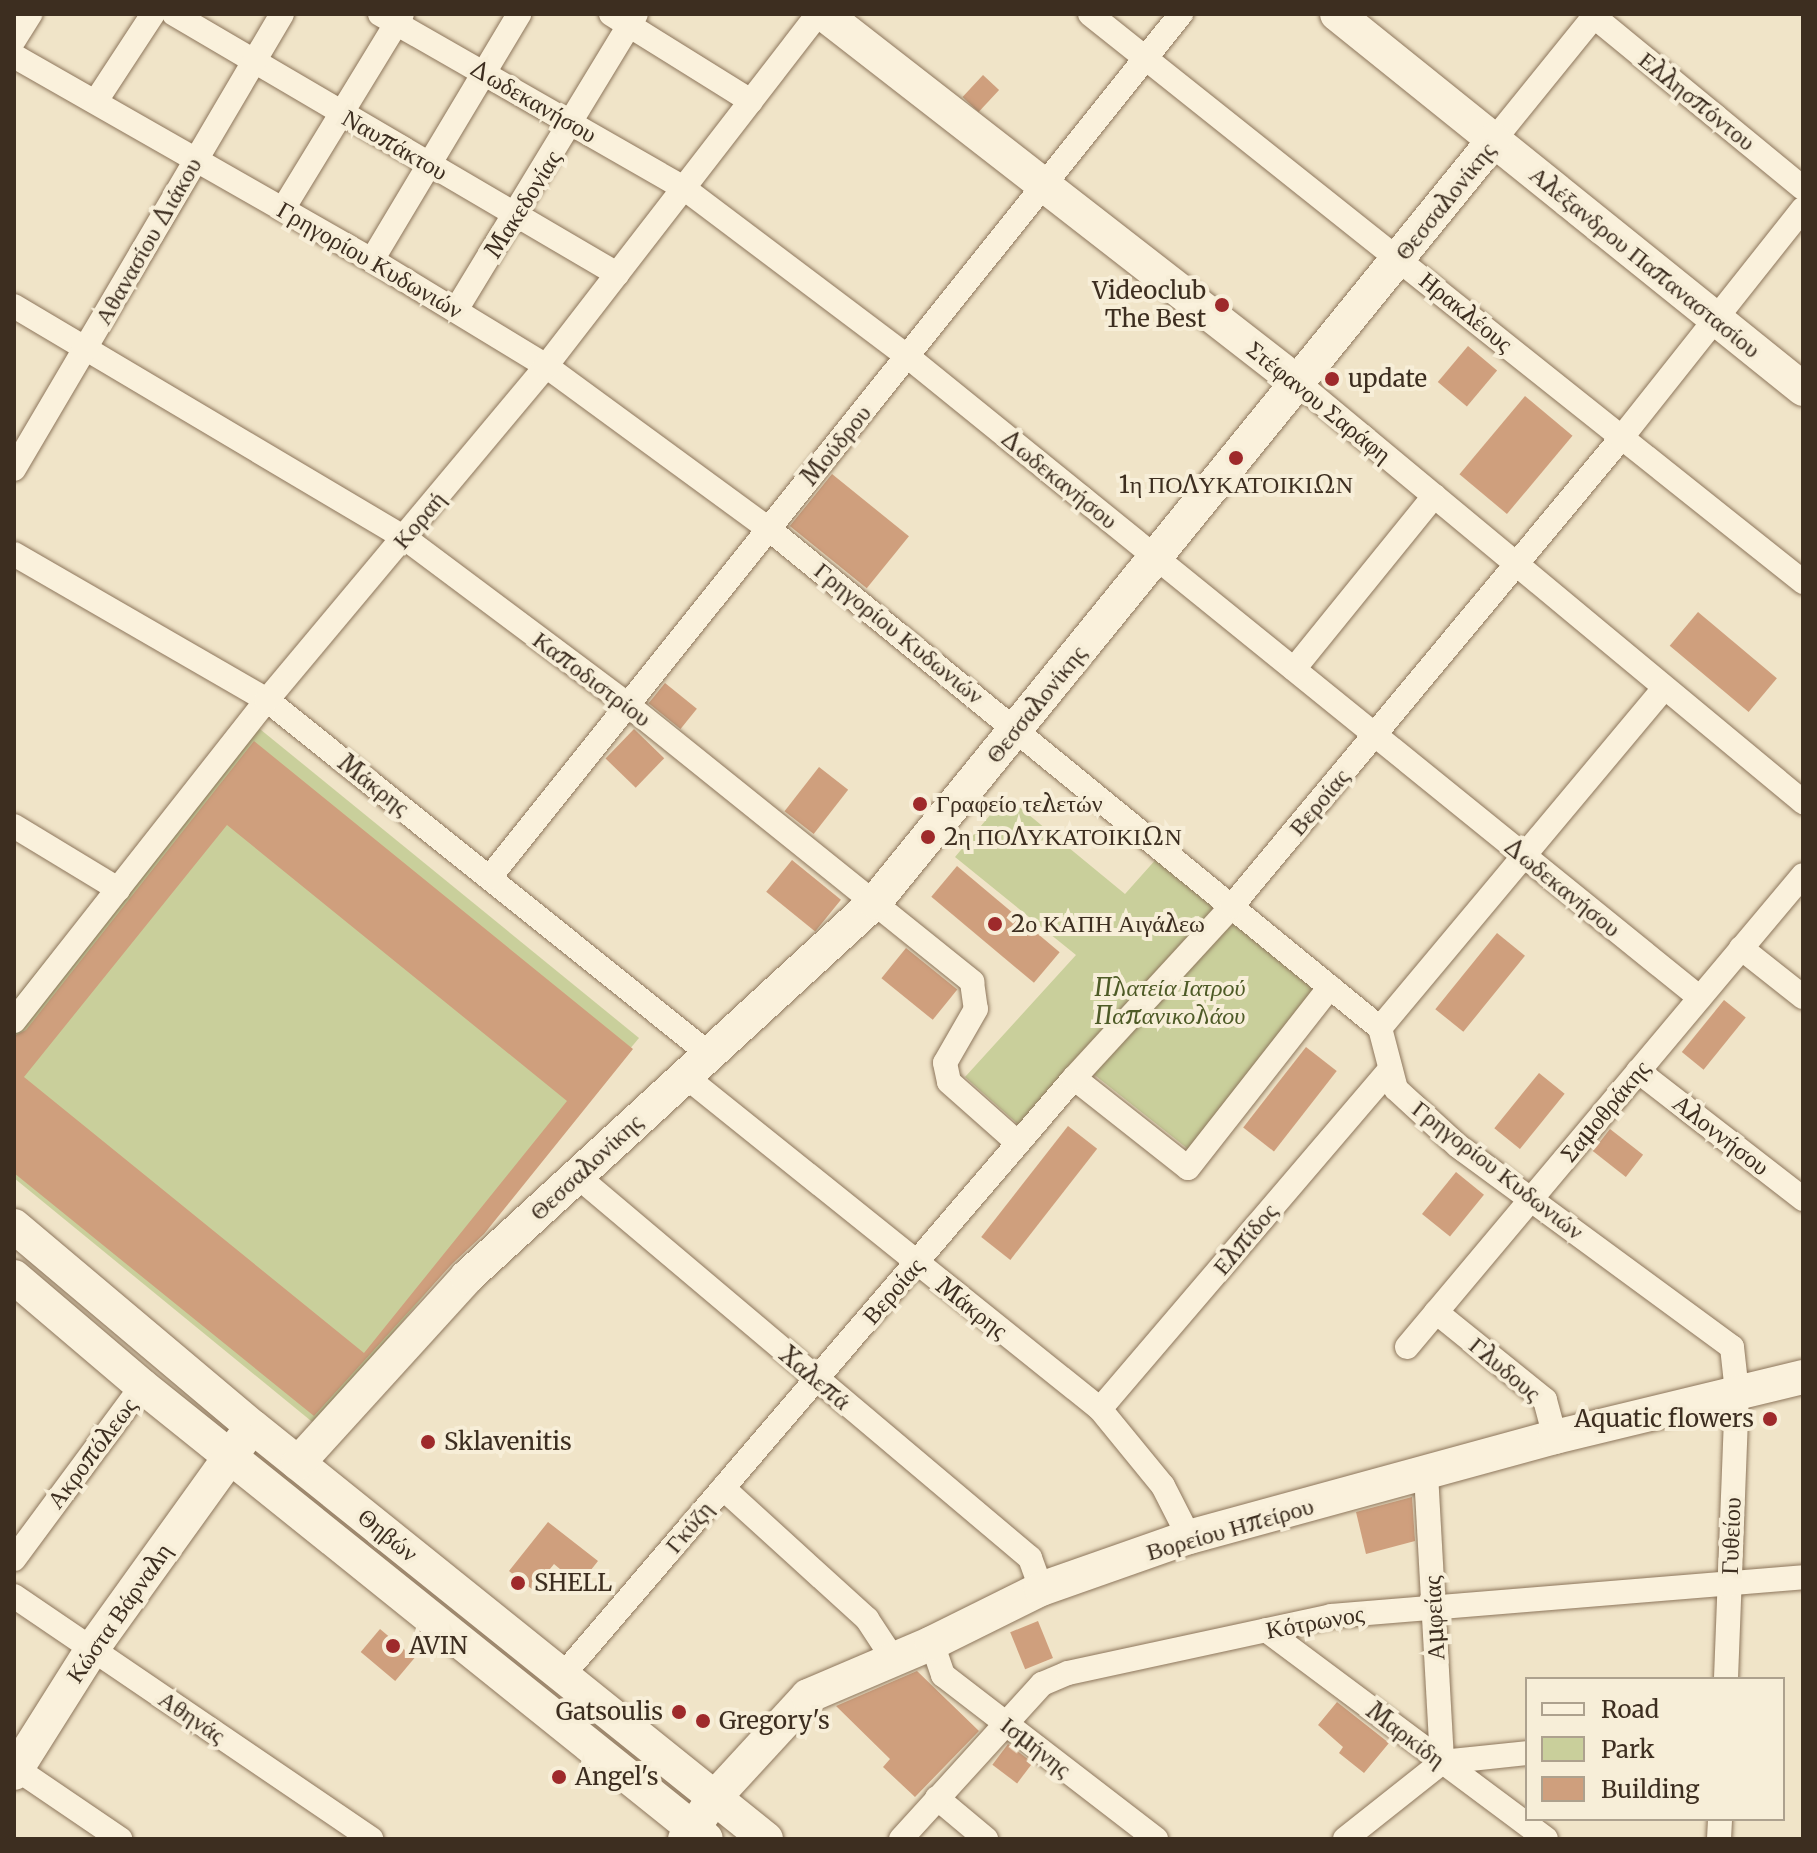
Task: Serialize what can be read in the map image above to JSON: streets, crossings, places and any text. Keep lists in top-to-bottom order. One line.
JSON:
{"streets":{"street":["Δωδεκανήσου","Ελλησπόντου","Ναυπάκτου","Θεσσαλονίκης","Μακεδονίας","Αθανασίου Διάκου","Γρηγορίου Κυδωνιών","Αλέξανδρου Παπαναστασίου","Ηρακλέους","Στέφανου Σαράφη","Μούδρου","Κοραή","Καποδιστρίου","Μάκρης","Βεροίας","Σαμοθράκης","Αλοννήσου","Ελπίδος","Γλυδους","Χαλεπά","Ακροπόλεως","Γκύζη","Βορείου Ηπείρου","Θηβών","Γυθείου","Κώστα Βάρναλη","Αμφείας","Κότρωνος","Αθηνάς","Μαρκίδη","Ισμήνης"]},"crossings":[["Δωδεκανήσου","Θεσσαλονίκης"],["Δωδεκανήσου","Μακεδονίας"],["Δωδεκανήσου","Μούδρου"],["Δωδεκανήσου","Κοραή"],["Δωδεκανήσου","Βεροίας"],["Δωδεκανήσου","Σαμοθράκης"],["Ελλησπόντου","Θεσσαλονίκης"],["Ναυπάκτου","Μακεδονίας"],["Ναυπάκτου","Αθανασίου Διάκου"],["Ναυπάκτου","Κοραή"],["Θεσσαλονίκης","Γρηγορίου Κυδωνιών"],["Θεσσαλονίκης","Αλέξανδρου Παπαναστασίου"],["Θεσσαλονίκης","Ηρακλέους"],["Θεσσαλονίκης","Στέφανου Σαράφη"],["Θεσσαλονίκης","Καποδιστρίου"],["Θεσσαλονίκης","Μάκρης"],["Θεσσαλονίκης","Χαλεπά"],["Θεσσαλονίκης","Θηβών"],["Μακεδονίας","Γρηγορίου Κυδωνιών"],["Αθανασίου Διάκου","Γρηγορίου Κυδωνιών"],["Αθανασίου Διάκου","Καποδιστρίου"],["Γρηγορίου Κυδωνιών","Μούδρου"],["Γρηγορίου Κυδωνιών","Κοραή"],["Γρηγορίου Κυδωνιών","Βεροίας"],["Γρηγορίου Κυδωνιών","Σαμοθράκης"],["Γρηγορίου Κυδωνιών","Ελπίδος"],["Γρηγορίου Κυδωνιών","Βορείου Ηπείρου"],["Γρηγορίου Κυδωνιών","Γυθείου"],["Αλέξανδρου Παπαναστασίου","Βεροίας"],["Ηρακλέους","Μούδρου"],["Ηρακλέους","Βεροίας"],["Στέφανου Σαράφη","Μούδρου"],["Στέφανου Σαράφη","Κοραή"],["Στέφανου Σαράφη","Βεροίας"],["Μούδρου","Καποδιστρίου"],["Μούδρου","Μάκρης"],["Κοραή","Καποδιστρίου"],["Κοραή","Μάκρης"],["Καποδιστρίου","Βεροίας"],["Μάκρης","Βεροίας"],["Μάκρης","Ελπίδος"],["Μάκρης","Βορείου Ηπείρου"],["Βεροίας","Χαλεπά"],["Βεροίας","Γκύζη"],["Σαμοθράκης","Αλοννήσου"],["Σαμοθράκης","Γλυδους"],["Γλυδους","Βορείου Ηπείρου"],["Χαλεπά","Γκύζη"],["Χαλεπά","Βορείου Ηπείρου"],["Ακροπόλεως","Θηβών"],["Γκύζη","Θηβών"],["Βορείου Ηπείρου","Θηβών"],["Βορείου Ηπείρου","Γυθείου"],["Βορείου Ηπείρου","Αμφείας"],["Βορείου Ηπείρου","Ισμήνης"],["Θηβών","Κώστα Βάρναλη"],["Γυθείου","Κότρωνος"],["Κώστα Βάρναλη","Αθηνάς"],["Αμφείας","Κότρωνος"],["Αμφείας","Μαρκίδη"],["Κότρωνος","Μαρκίδη"],["Κότρωνος","Ισμήνης"]],"parks":["Πλατεία Ιατρού Παπανικολάου"],"places":["Videoclub The Best","update","1η ΠΟΛΥΚΑΤΟΙΚΙΩΝ","Γραφείο τελετών","2η ΠΟΛΥΚΑΤΟΙΚΙΩΝ","2ο ΚΑΠΗ Αιγάλεω","Aquatic flowers","Sklavenitis","SHELL","AVIN","Gatsoulis","Gregory's","Angel's"],"legend":["Road","Park","Building"]}
